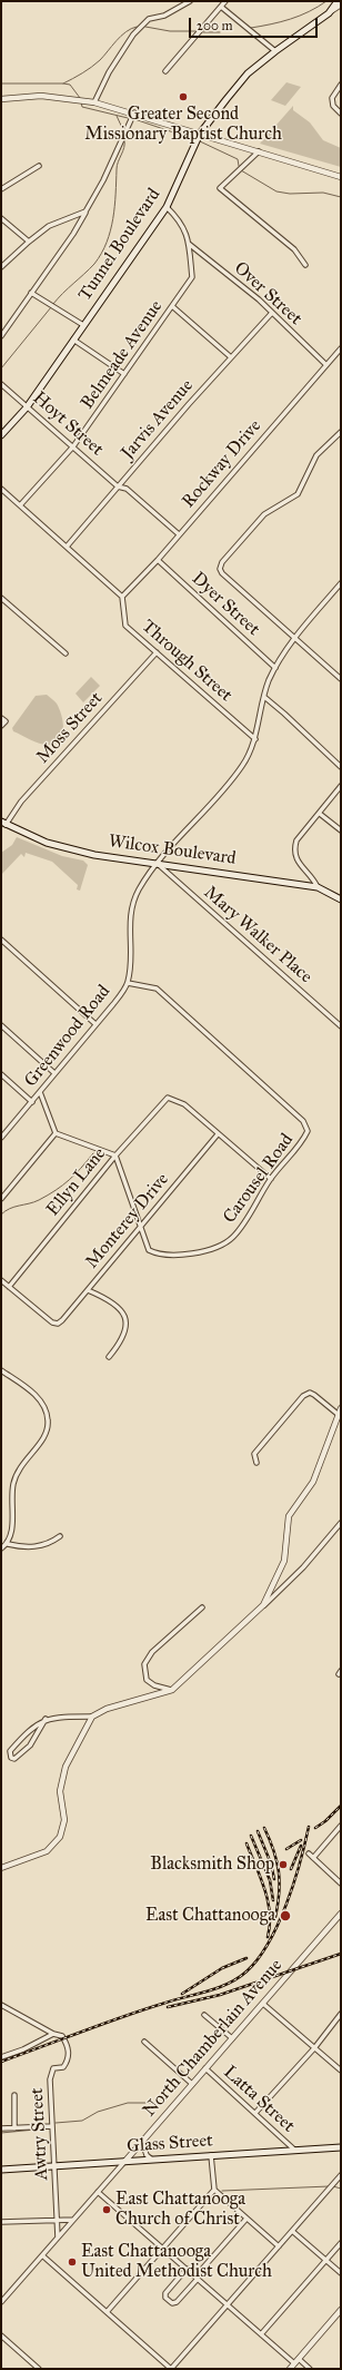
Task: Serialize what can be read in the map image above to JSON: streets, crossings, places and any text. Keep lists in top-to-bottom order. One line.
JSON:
{"streets":{"main road":["Tunnel Boulevard","Wilcox Boulevard","Glass Street"],"street":["Over Street","Belmeade Avenue","Jarvis Avenue","Hoyt Street","Rockway Drive","Dyer Street","Through Street","Moss Street","Mary Walker Place","Greenwood Road","Carousel Road","Ellyn Lane","Monterey Drive","North Chamberlain Avenue","Latta Street","Awtry Street"]},"crossings":[["Tunnel Boulevard","Belmeade Avenue"],["Tunnel Boulevard","Hoyt Street"],["Over Street","Belmeade Avenue"],["Over Street","Jarvis Avenue"],["Over Street","Rockway Drive"],["Belmeade Avenue","Hoyt Street"],["Jarvis Avenue","Hoyt Street"],["Hoyt Street","Rockway Drive"],["Rockway Drive","Dyer Street"],["Rockway Drive","Through Street"],["Dyer Street","Greenwood Road"],["Through Street","Moss Street"],["Through Street","Greenwood Road"],["Moss Street","Wilcox Boulevard"],["Wilcox Boulevard","Mary Walker Place"],["Wilcox Boulevard","Greenwood Road"],["Mary Walker Place","Greenwood Road"],["Greenwood Road","Carousel Road"],["Carousel Road","Ellyn Lane"],["Carousel Road","Monterey Drive"],["Ellyn Lane","Monterey Drive"],["North Chamberlain Avenue","Latta Street"],["North Chamberlain Avenue","Awtry Street"],["North Chamberlain Avenue","Glass Street"],["Latta Street","Glass Street"],["Awtry Street","Glass Street"]],"places":["Greater Second Missionary Baptist Church","Blacksmith Shop","East Chattanooga","East Chattanooga Church of Christ","East Chattanooga United Methodist Church"],"scale_bar":"200 m"}
